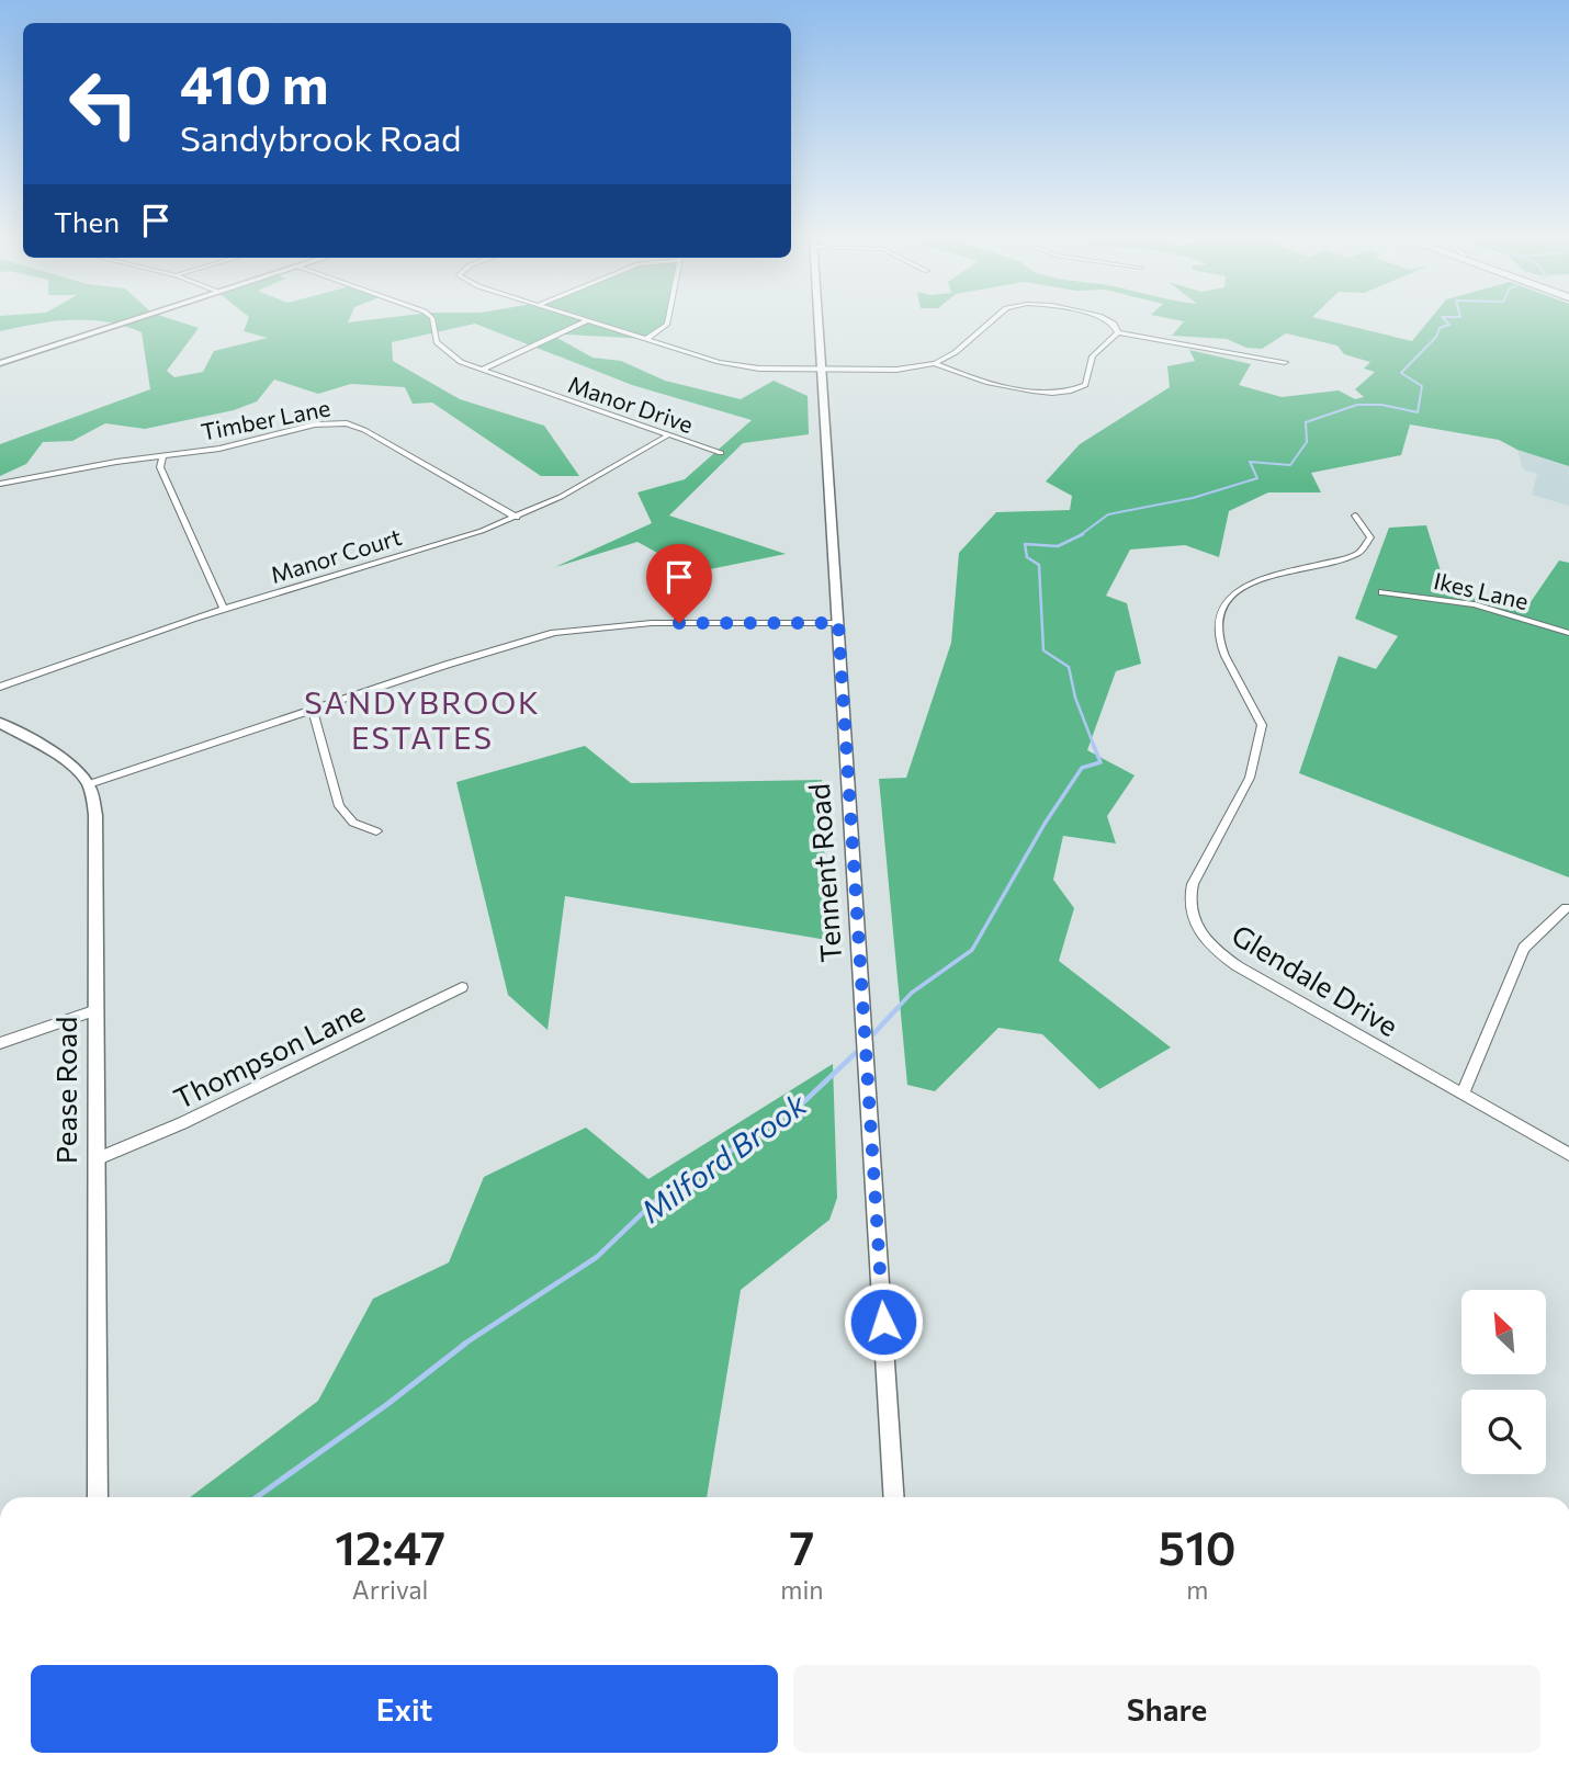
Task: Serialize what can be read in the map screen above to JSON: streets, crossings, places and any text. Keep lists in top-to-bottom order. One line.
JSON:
{"streets":{"street":["Manor Drive","Timber Lane","Manor Court","Ikes Lane","Tennent Road","Glendale Drive","Thompson Lane","Pease Road"]},"crossings":[["Manor Drive","Manor Court"],["Timber Lane","Manor Court"],["Thompson Lane","Pease Road"]],"districts":["SANDYBROOK ESTATES"],"water":["Milford Brook"],"north":"top left","page":{"turn":["410 m","Sandybrook Road"],"then":"Then","eta":["12:47","Arrival","7","min","510","m"],"buttons":["Exit","Share"]}}
